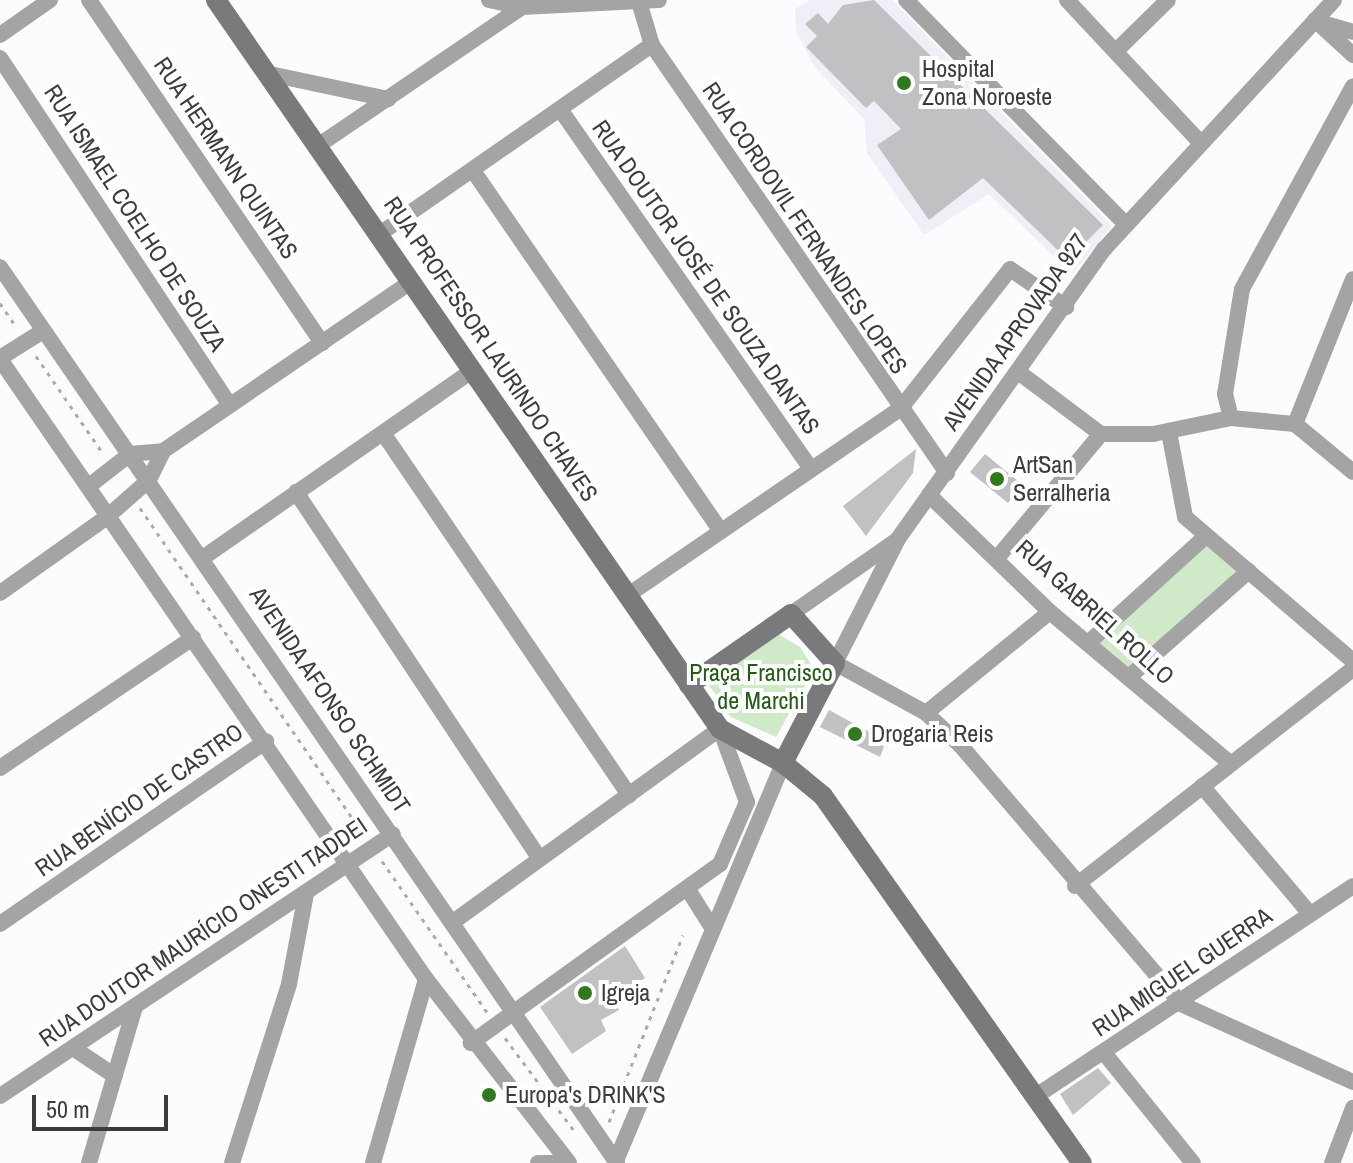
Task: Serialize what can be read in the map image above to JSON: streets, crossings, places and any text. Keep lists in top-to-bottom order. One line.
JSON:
{"streets":{"street":["RUA HERMANN QUINTAS","RUA ISMAEL COELHO DE SOUZA","RUA CORDOVIL FERNANDES LOPES","RUA DOUTOR JOSÉ DE SOUZA DANTAS","AVENIDA APROVADA 927","RUA PROFESSOR LAURINDO CHAVES","RUA GABRIEL ROLLO","AVENIDA AFONSO SCHMIDT","RUA BENÍCIO DE CASTRO","RUA DOUTOR MAURÍCIO ONESTI TADDEI","RUA MIGUEL GUERRA"]},"crossings":[["RUA CORDOVIL FERNANDES LOPES","AVENIDA APROVADA 927"],["AVENIDA APROVADA 927","RUA GABRIEL ROLLO"],["AVENIDA AFONSO SCHMIDT","RUA DOUTOR MAURÍCIO ONESTI TADDEI"]],"parks":["Praça Francisco de Marchi"],"places":["Hospital Zona Noroeste","Art´San Serralheria","Drogaria Reis","Igreja","Europa's DRINK'S"],"scale_bar":"50 m"}
